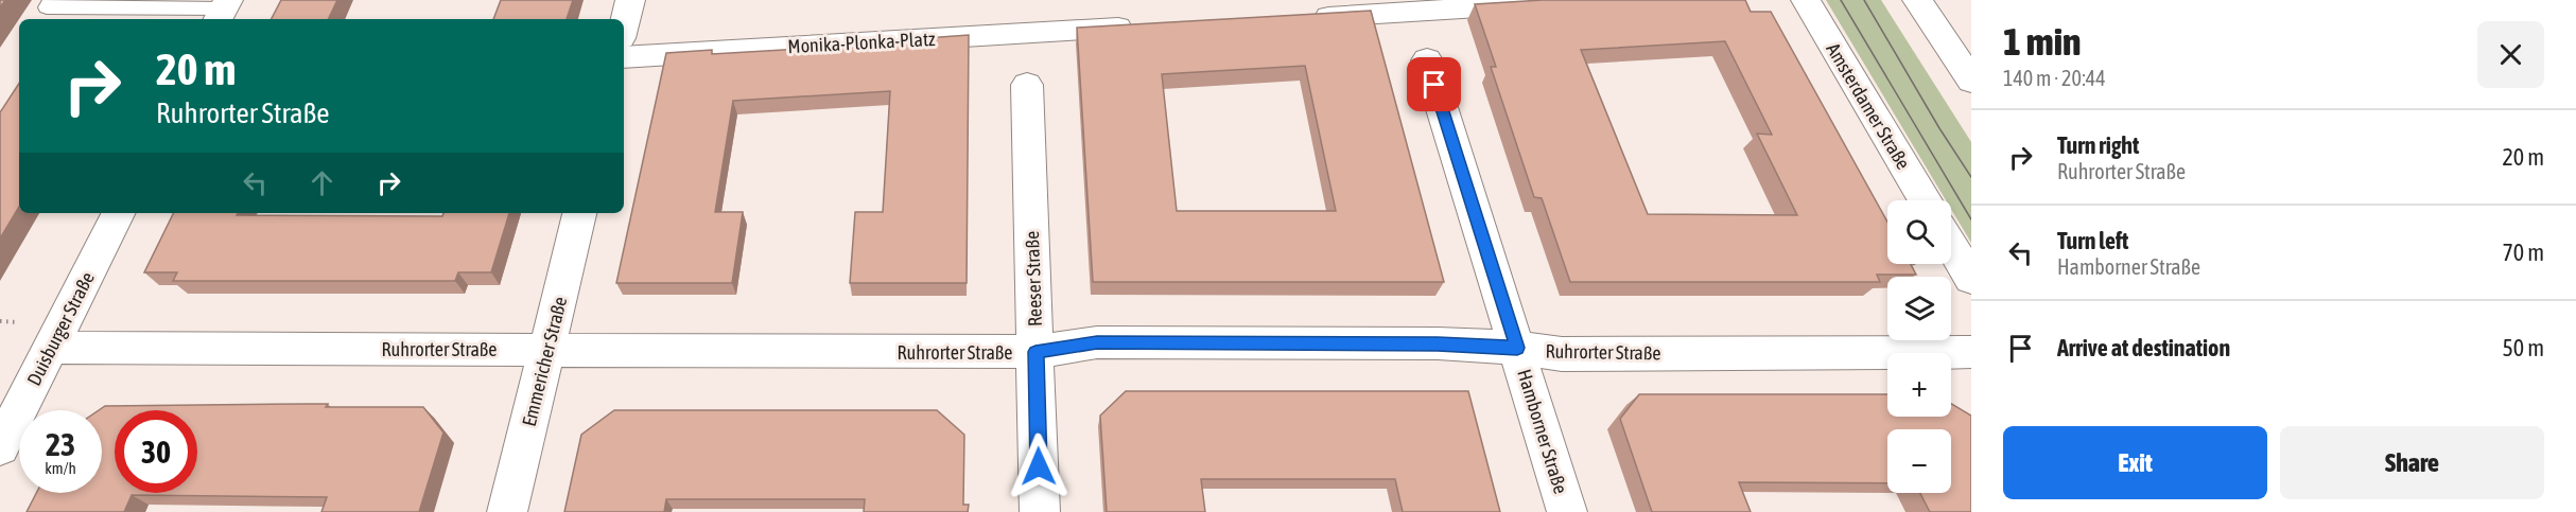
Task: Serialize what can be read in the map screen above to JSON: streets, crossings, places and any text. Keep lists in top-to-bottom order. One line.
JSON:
{"streets":{"street":["Monika-Plonka-Platz","Amsterdamer Straße","Reeser Straße","Duisburger Straße","Ruhrorter Straße","Emmericher Straße","Hamborner Straße"]},"crossings":[["Reeser Straße","Ruhrorter Straße"],["Duisburger Straße","Ruhrorter Straße"],["Ruhrorter Straße","Emmericher Straße"],["Ruhrorter Straße","Hamborner Straße"]],"page":{"heading":["1 min","140 m · 20:44"],"turn":["20 m","Ruhrorter Straße"],"list":[{"name":"Turn right","note":"Ruhrorter Straße","value":"20 m"},{"name":"Turn left","note":"Hamborner Straße","value":"70 m"},{"name":"Arrive at destination","value":"50 m"}],"map_buttons":["+","−"],"speed":"23 km/h","limit":"30","buttons":["Exit","Share"]}}
